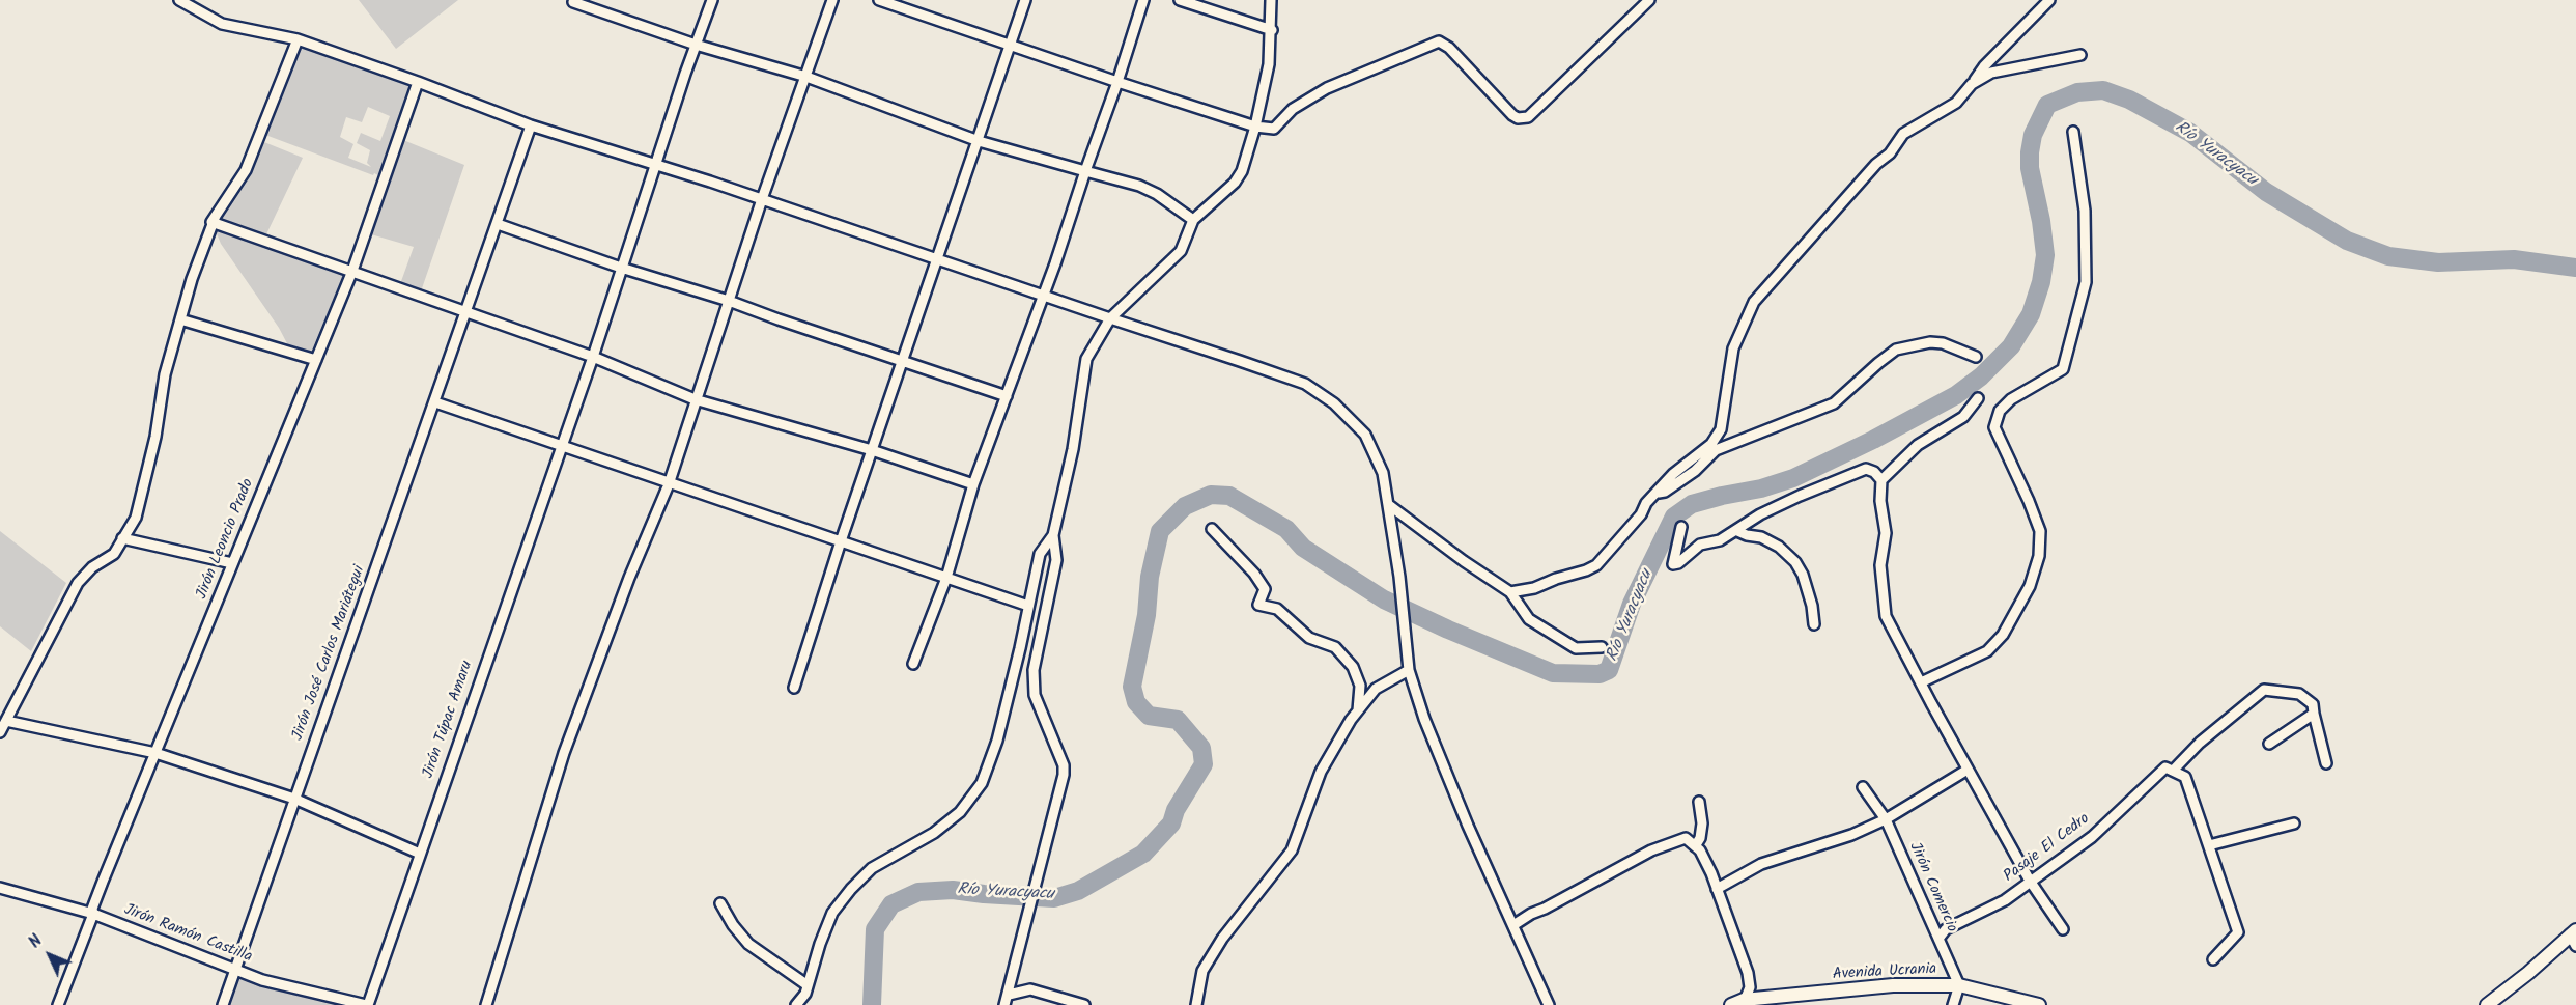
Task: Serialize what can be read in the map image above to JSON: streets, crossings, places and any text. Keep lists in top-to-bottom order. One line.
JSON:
{"streets":{"main road":["Avenida Ucrania"],"street":["Jirón Leoncio Prado","Jirón José Carlos Mariátegui","Jirón Túpac Amaru","Pasaje El Cedro","Jirón Comercio","Jirón Ramón Castilla"]},"crossings":[["Jirón Leoncio Prado","Jirón Ramón Castilla"],["Jirón José Carlos Mariátegui","Jirón Ramón Castilla"],["Jirón Túpac Amaru","Jirón Ramón Castilla"],["Pasaje El Cedro","Jirón Comercio"],["Jirón Comercio","Avenida Ucrania"]],"water":["Río Yuracyacu"],"north":"top left"}
